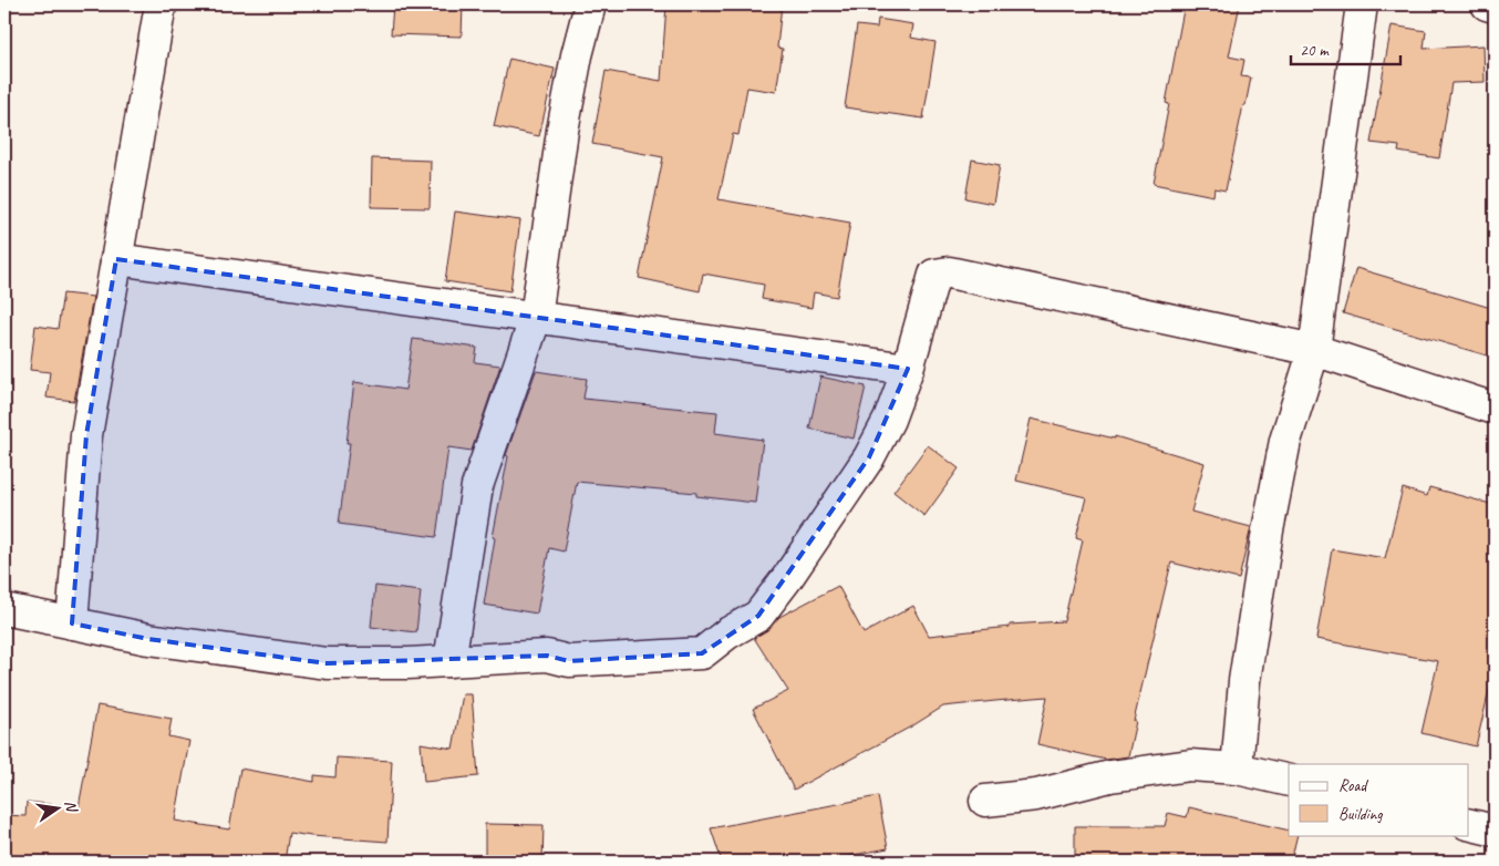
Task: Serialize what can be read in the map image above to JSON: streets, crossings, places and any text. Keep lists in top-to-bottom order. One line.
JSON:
{"legend":["Road","Building"],"scale_bar":"20 m","north":"right"}
